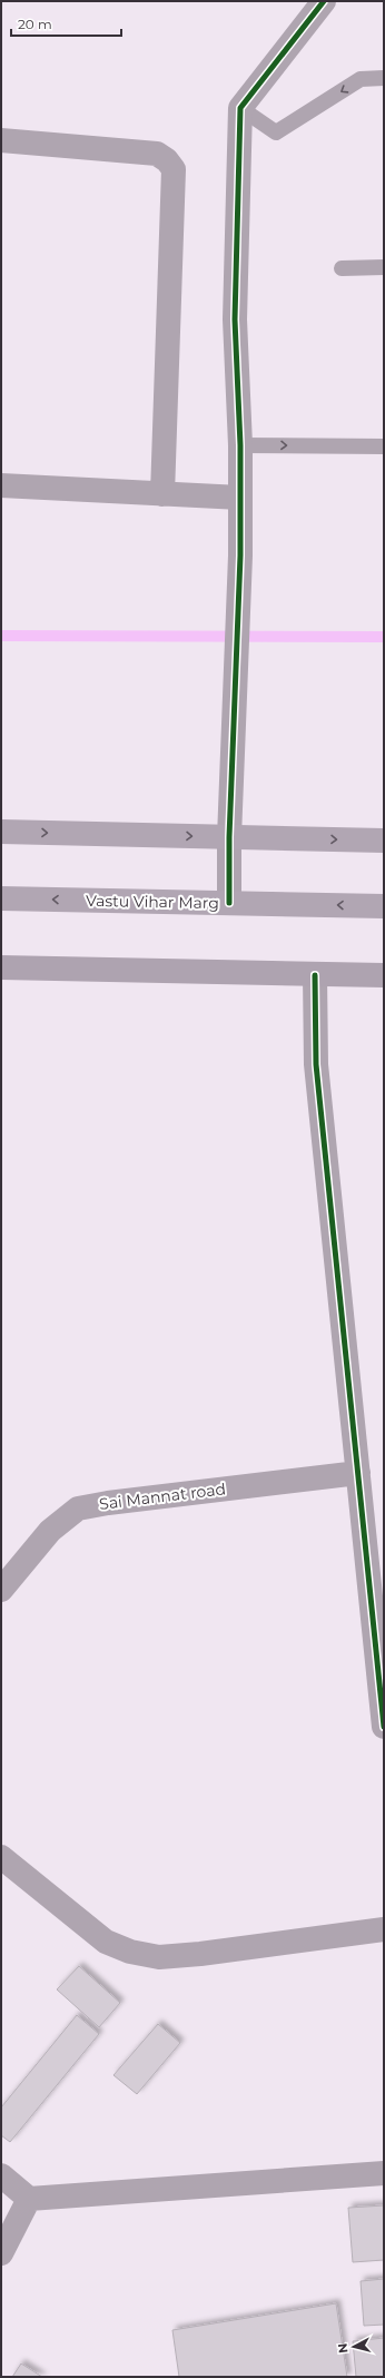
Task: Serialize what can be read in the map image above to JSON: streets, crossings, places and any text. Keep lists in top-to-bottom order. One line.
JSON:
{"streets":{"main road":["Vastu Vihar Marg"],"street":["Sai Mannat road"]},"scale_bar":"20 m","north":"left"}
